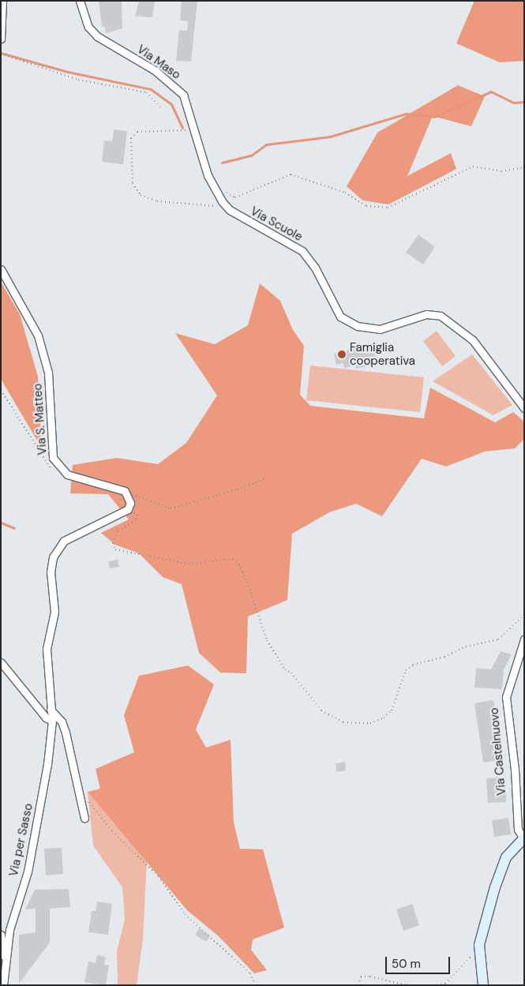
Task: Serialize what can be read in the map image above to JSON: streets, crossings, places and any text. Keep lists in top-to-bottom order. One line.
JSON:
{"streets":{"street":["Via Maso","Via Scuole","Via S. Matteo","Via Castelnuovo","Via per Sasso"]},"crossings":[["Via Maso","Via Scuole"]],"places":["Famiglia cooperativa"],"scale_bar":"50 m"}
